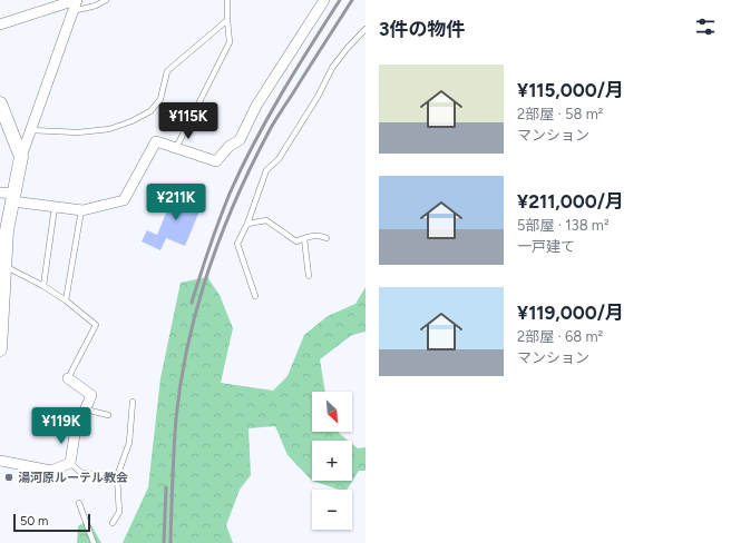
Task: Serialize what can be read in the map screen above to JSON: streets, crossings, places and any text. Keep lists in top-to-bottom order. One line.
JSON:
{"places":["湯河原ルーテル教会"],"scale_bar":"50 m","north":"bottom right","page":{"heading":"3件の物件","list":[{"name":"¥115,000/月","note":"2部屋 · 58 m² · マンション"},{"name":"¥211,000/月","note":"5部屋 · 138 m² · 一戸建て"},{"name":"¥119,000/月","note":"2部屋 · 68 m² · マンション"}],"price":["¥115K","¥211K","¥119K"],"map_buttons":["+","−"],"scale":"50 m"}}
